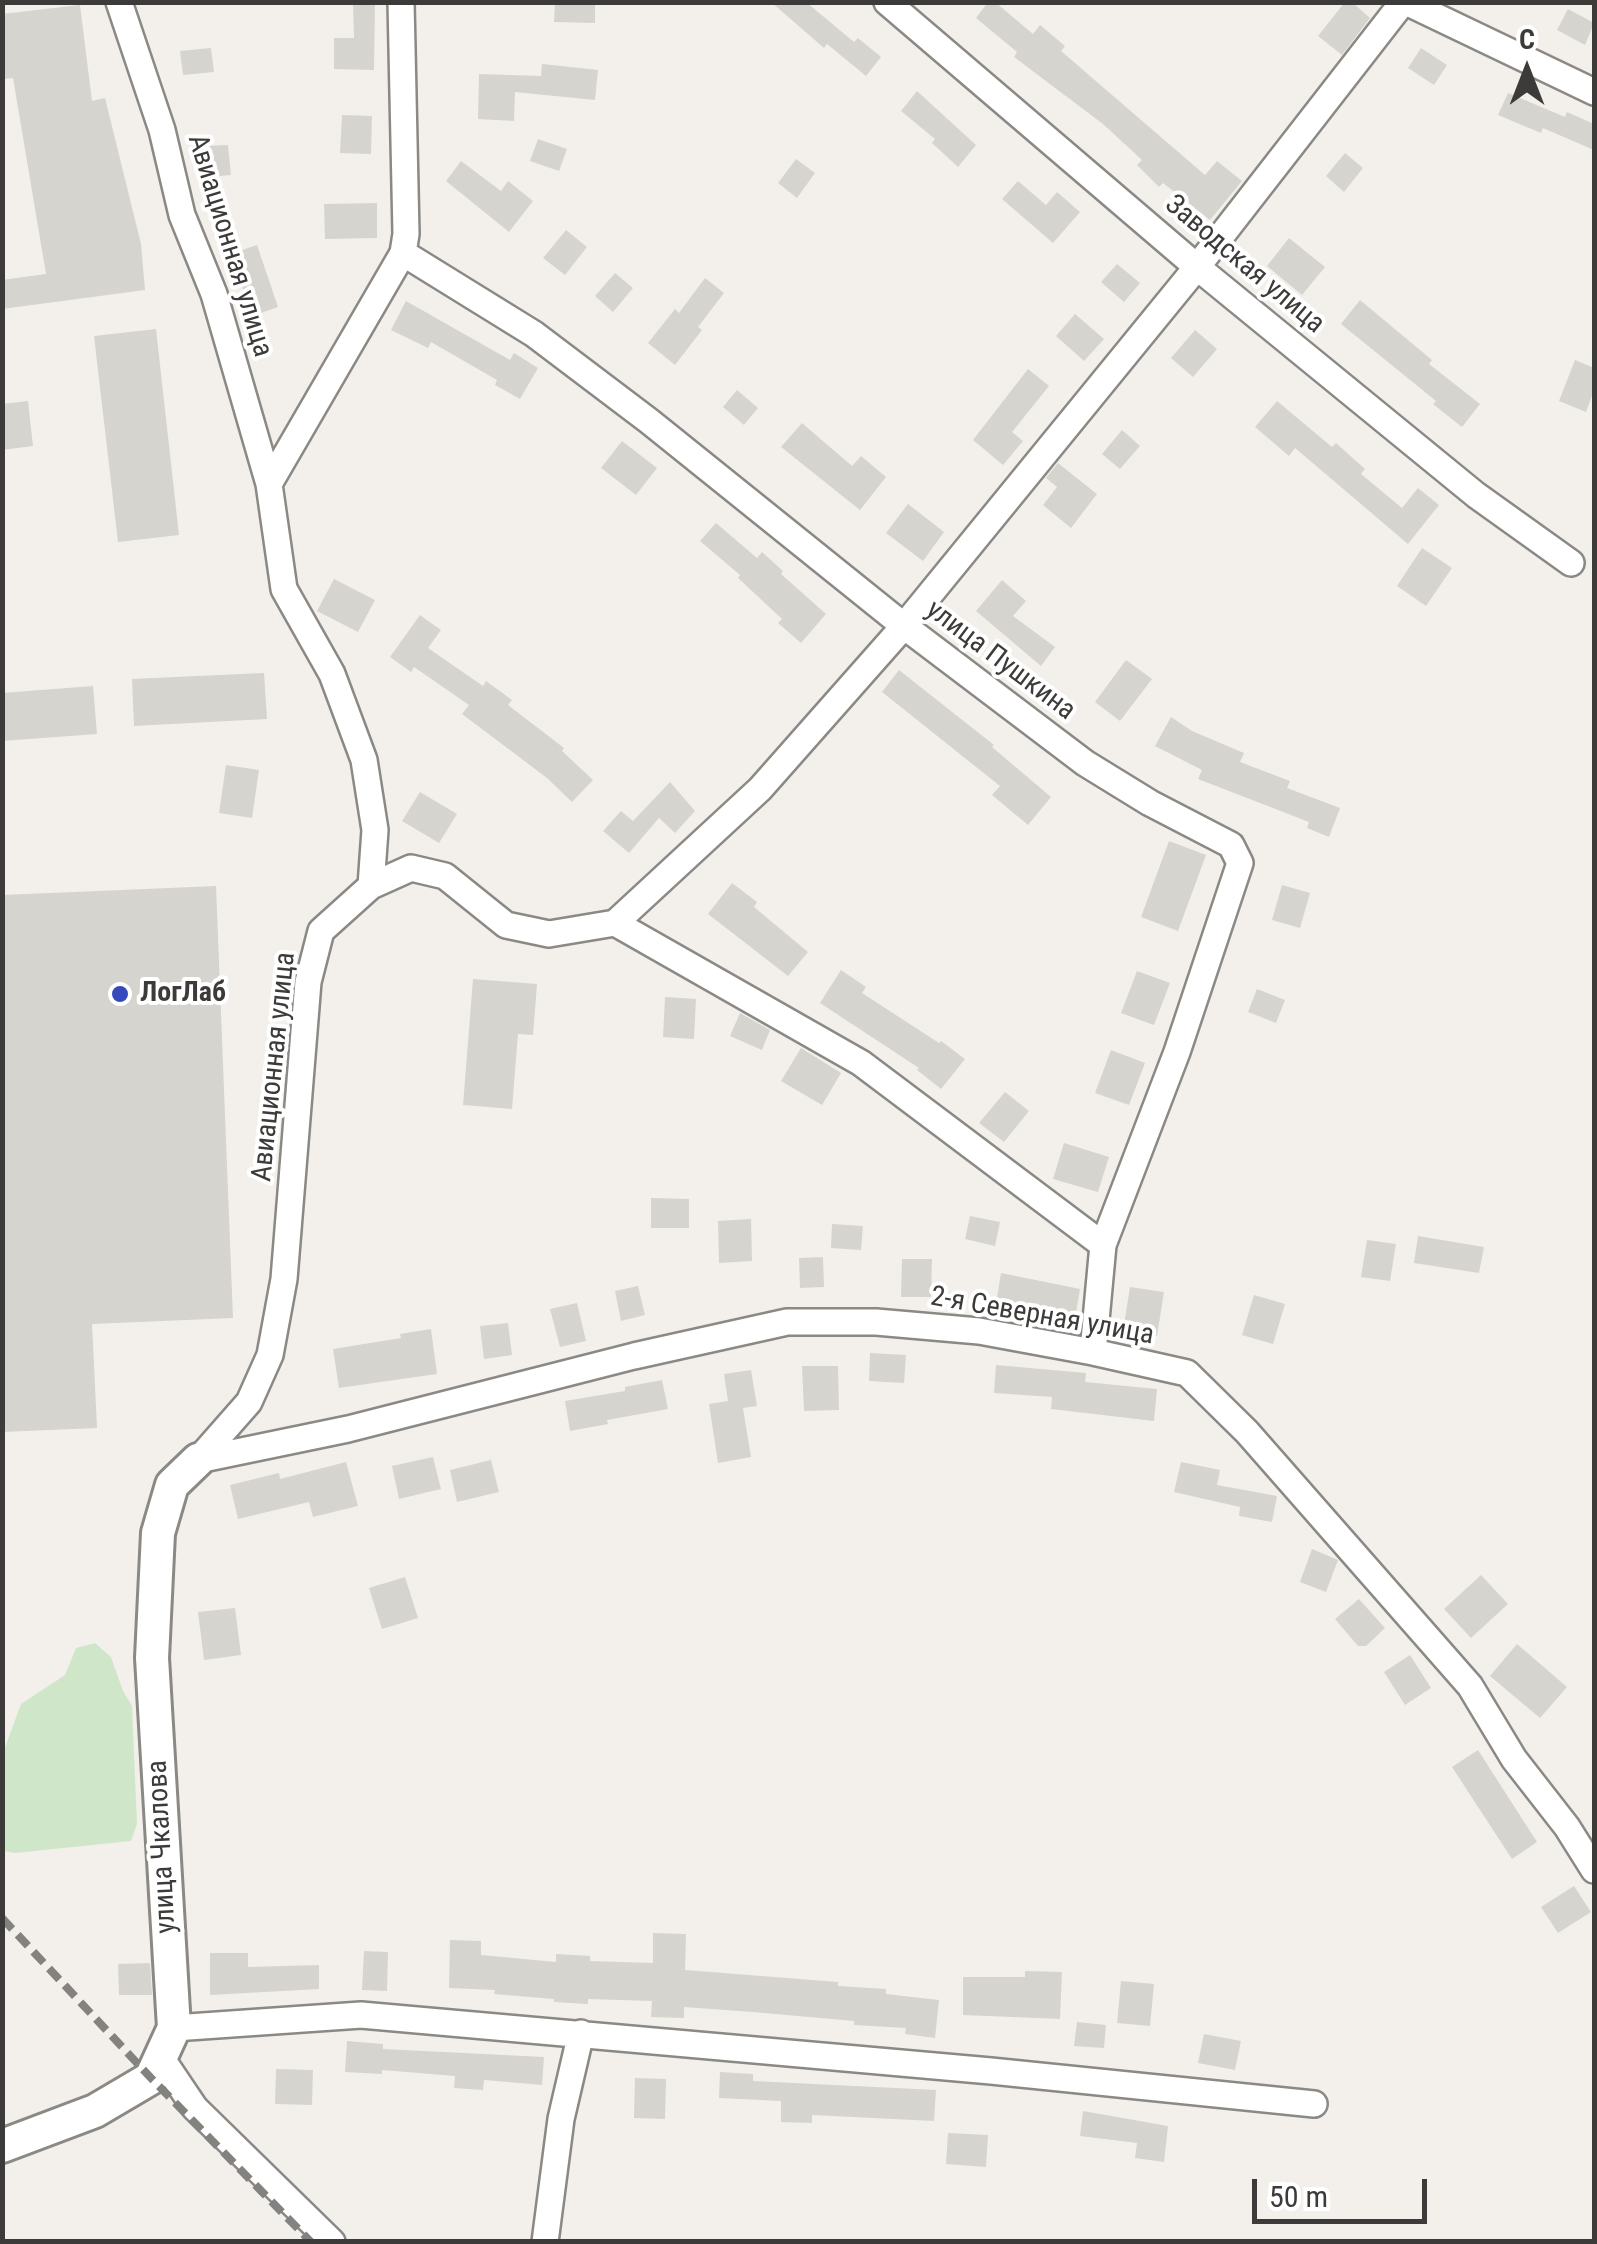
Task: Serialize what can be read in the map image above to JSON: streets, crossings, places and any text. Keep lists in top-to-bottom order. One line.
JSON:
{"streets":{"street":["Авиационная улица","Заводская улица","улица Пушкина","2-я Северная улица","улица Чкалова"]},"crossings":[["Авиационная улица","2-я Северная улица"],["Авиационная улица","улица Чкалова"],["2-я Северная улица","улица Чкалова"]],"places":["ЛогЛаб"],"scale_bar":"50 m","north":"top"}
